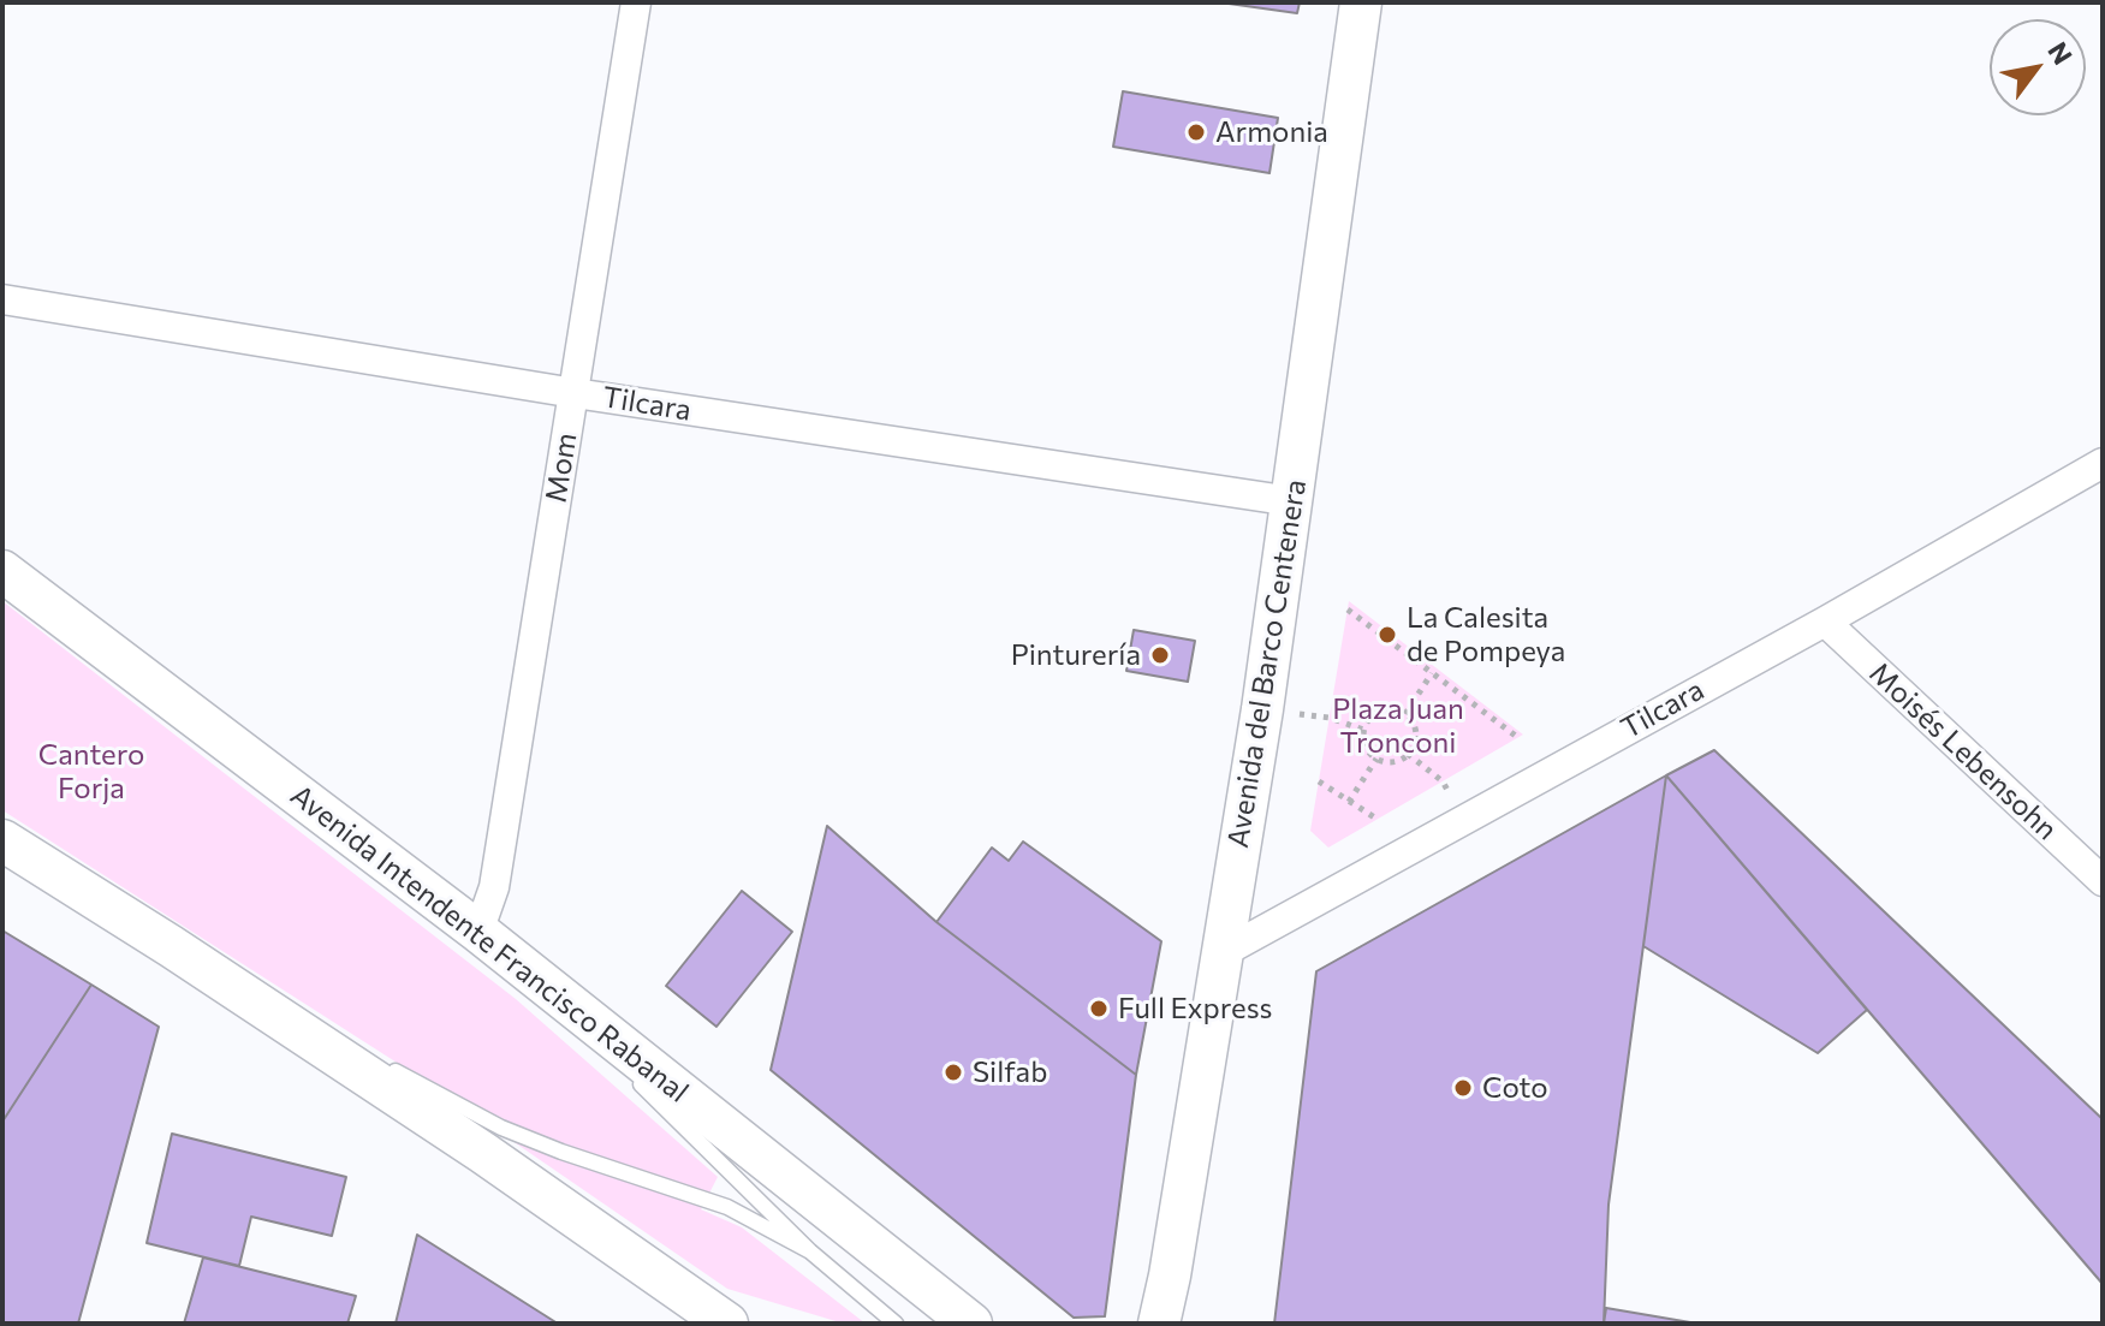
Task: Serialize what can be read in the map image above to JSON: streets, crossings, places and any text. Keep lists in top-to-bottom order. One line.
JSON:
{"streets":{"main road":["Avenida del Barco Centenera","Avenida Intendente Francisco Rabanal"],"street":["Tilcara","Mom","Moisés Lebensohn"]},"crossings":[["Tilcara","Mom"],["Tilcara","Avenida del Barco Centenera"],["Tilcara","Moisés Lebensohn"],["Mom","Avenida Intendente Francisco Rabanal"]],"parks":["Plaza Juan Tronconi","Cantero Forja"],"places":["Armonia","La Calesita de Pompeya","Pinturería","Full Express","Silfab","Coto"],"north":"top right"}
